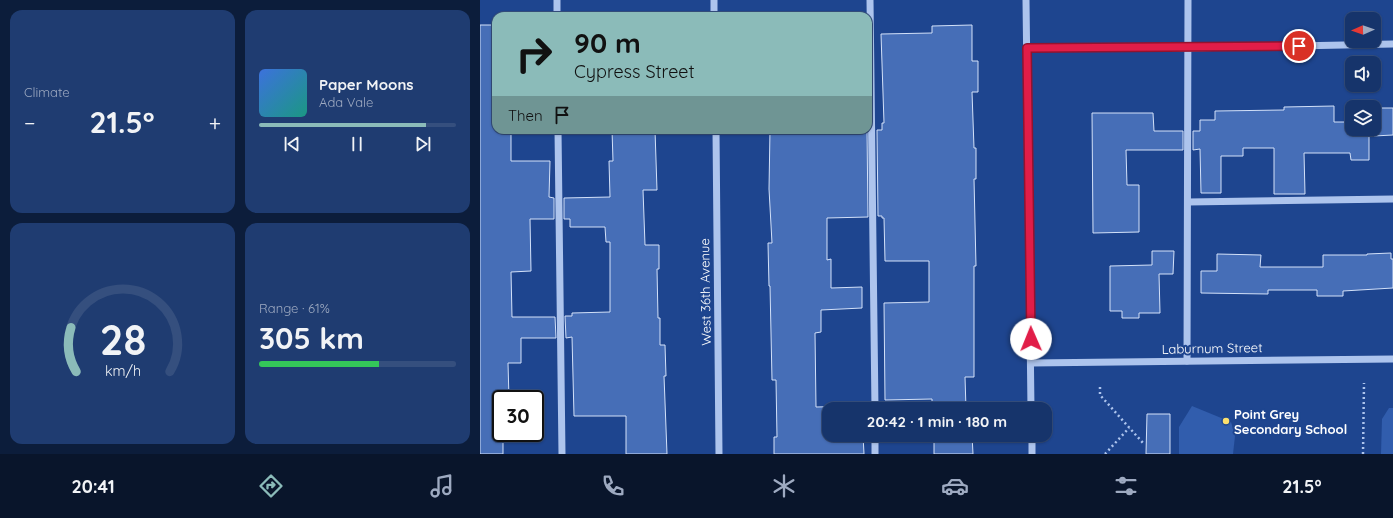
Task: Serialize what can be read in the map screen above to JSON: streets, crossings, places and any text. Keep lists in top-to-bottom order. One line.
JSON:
{"streets":{"street":["West 36th Avenue","Laburnum Street"]},"places":["Point Grey Secondary School"],"north":"left","page":{"tile":["Climate",["Range · 61%","305 km"]],"turn":["90 m","Cypress Street"],"song":["Paper Moons","Ada Vale"],"then":"Then","heat":["−","21.5°","+"],"limit":"30","trip":"20:42 · 1 min · 180 m","tabs":["20:41","21.5°"],"gauge":["28","km/h"]}}
